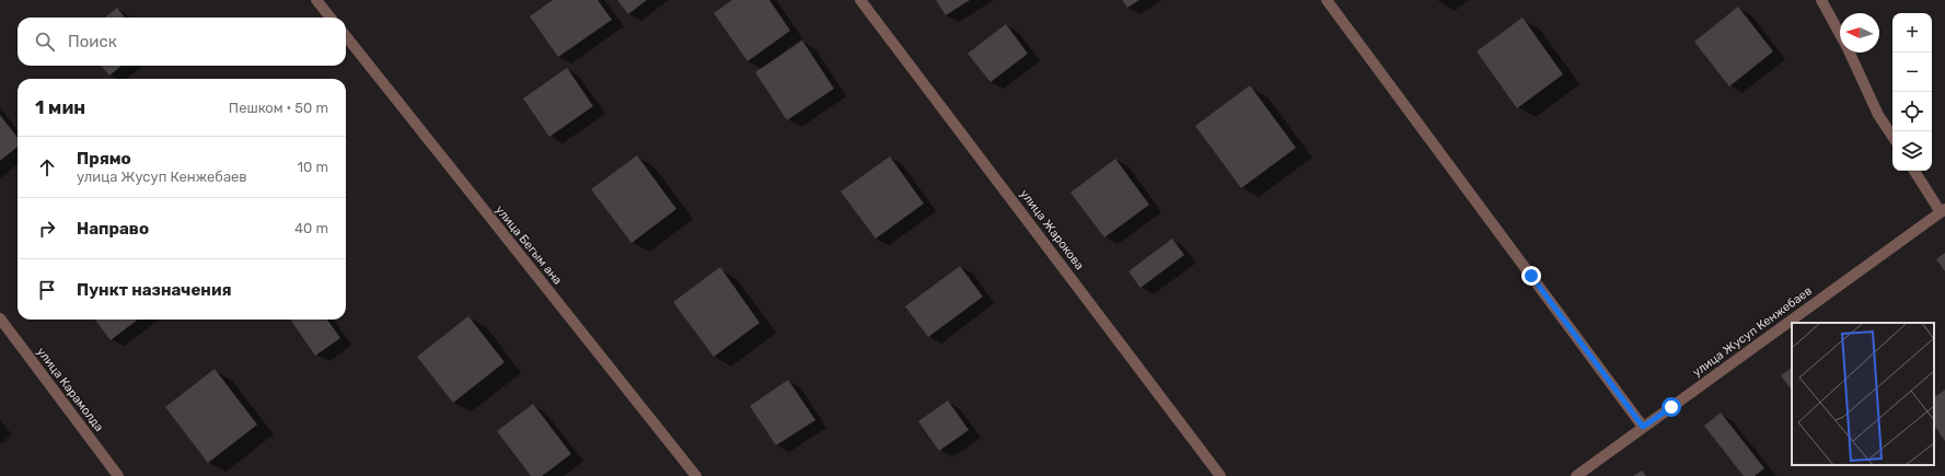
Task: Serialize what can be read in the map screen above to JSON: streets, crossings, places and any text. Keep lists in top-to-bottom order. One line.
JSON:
{"streets":{"street":["улица Жарокова","улица Бегым ана","улица Жусуп Кенжебаев","улица Карамолда"]},"north":"left","page":{"map_buttons":["+","−"],"search":"Поиск","heading":["1 мин","Пешком · 50 m"],"list":[["Прямо","улица Жусуп Кенжебаев","10 m"],["Направо","40 m"],"Пункт назначения"]}}
